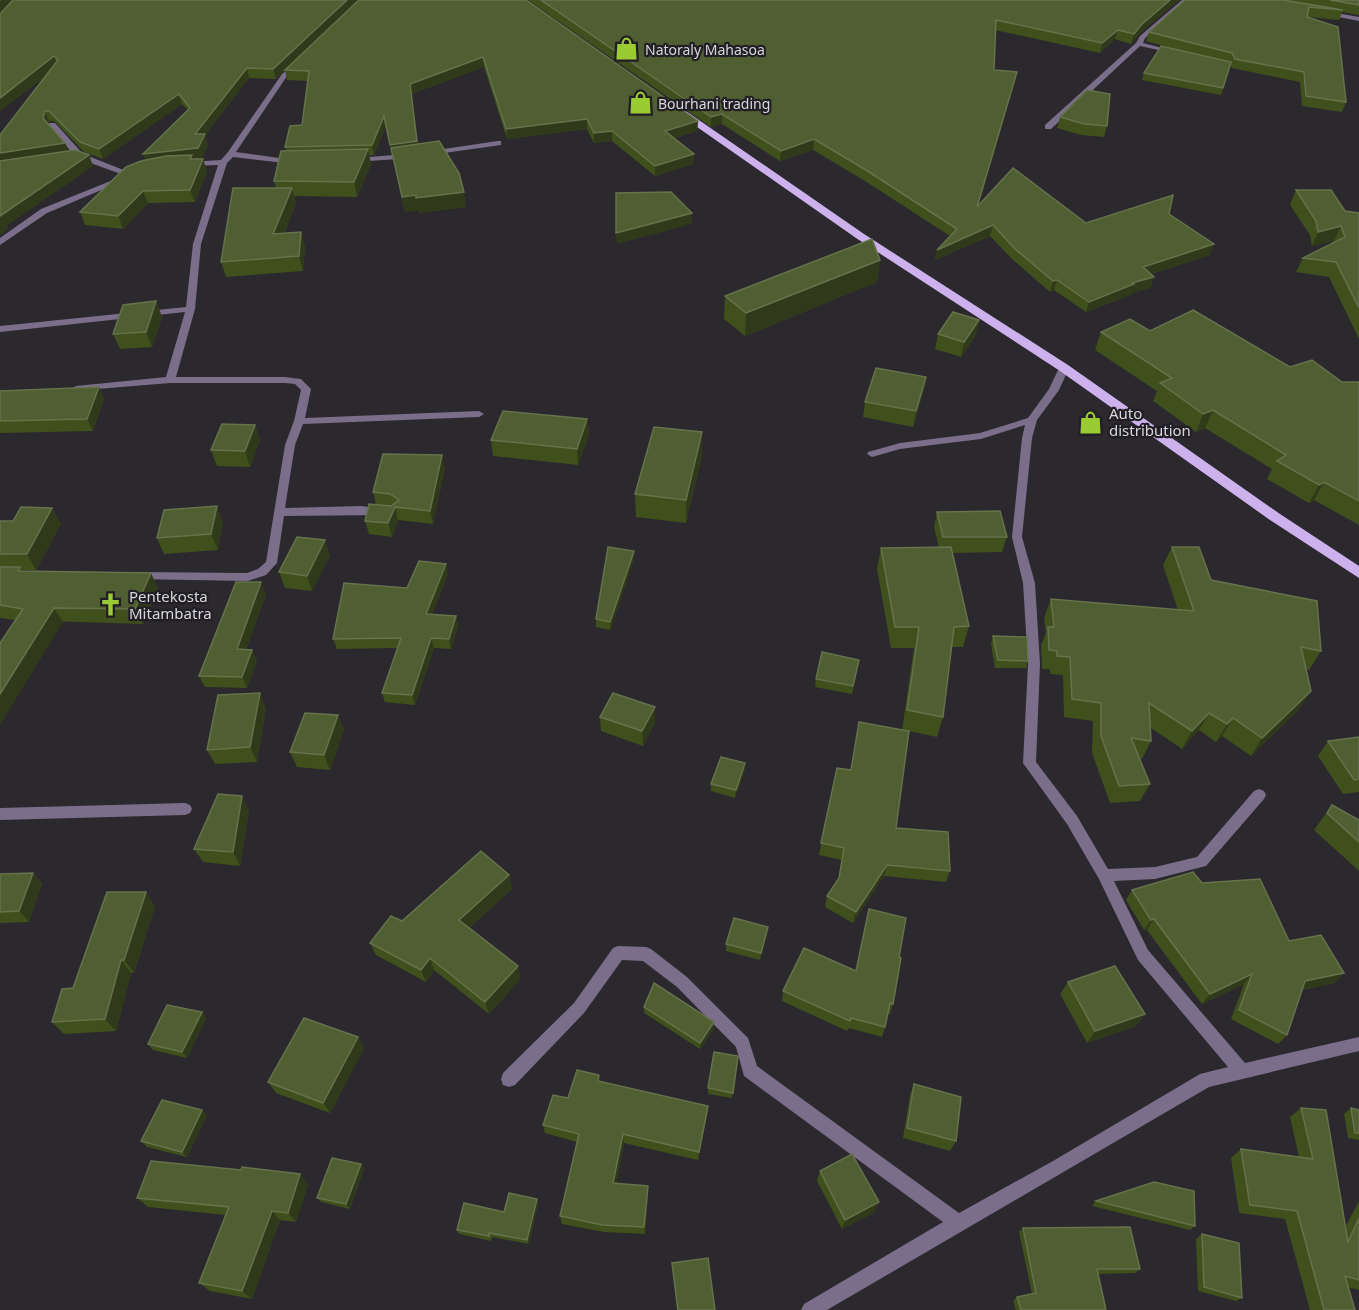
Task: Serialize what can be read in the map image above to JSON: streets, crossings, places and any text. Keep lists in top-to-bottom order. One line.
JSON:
{"places":{"shop":["Natoraly Mahasoa","Bourhani trading","Auto distribution"],"church":["Pentekosta Mitambatra"]}}
